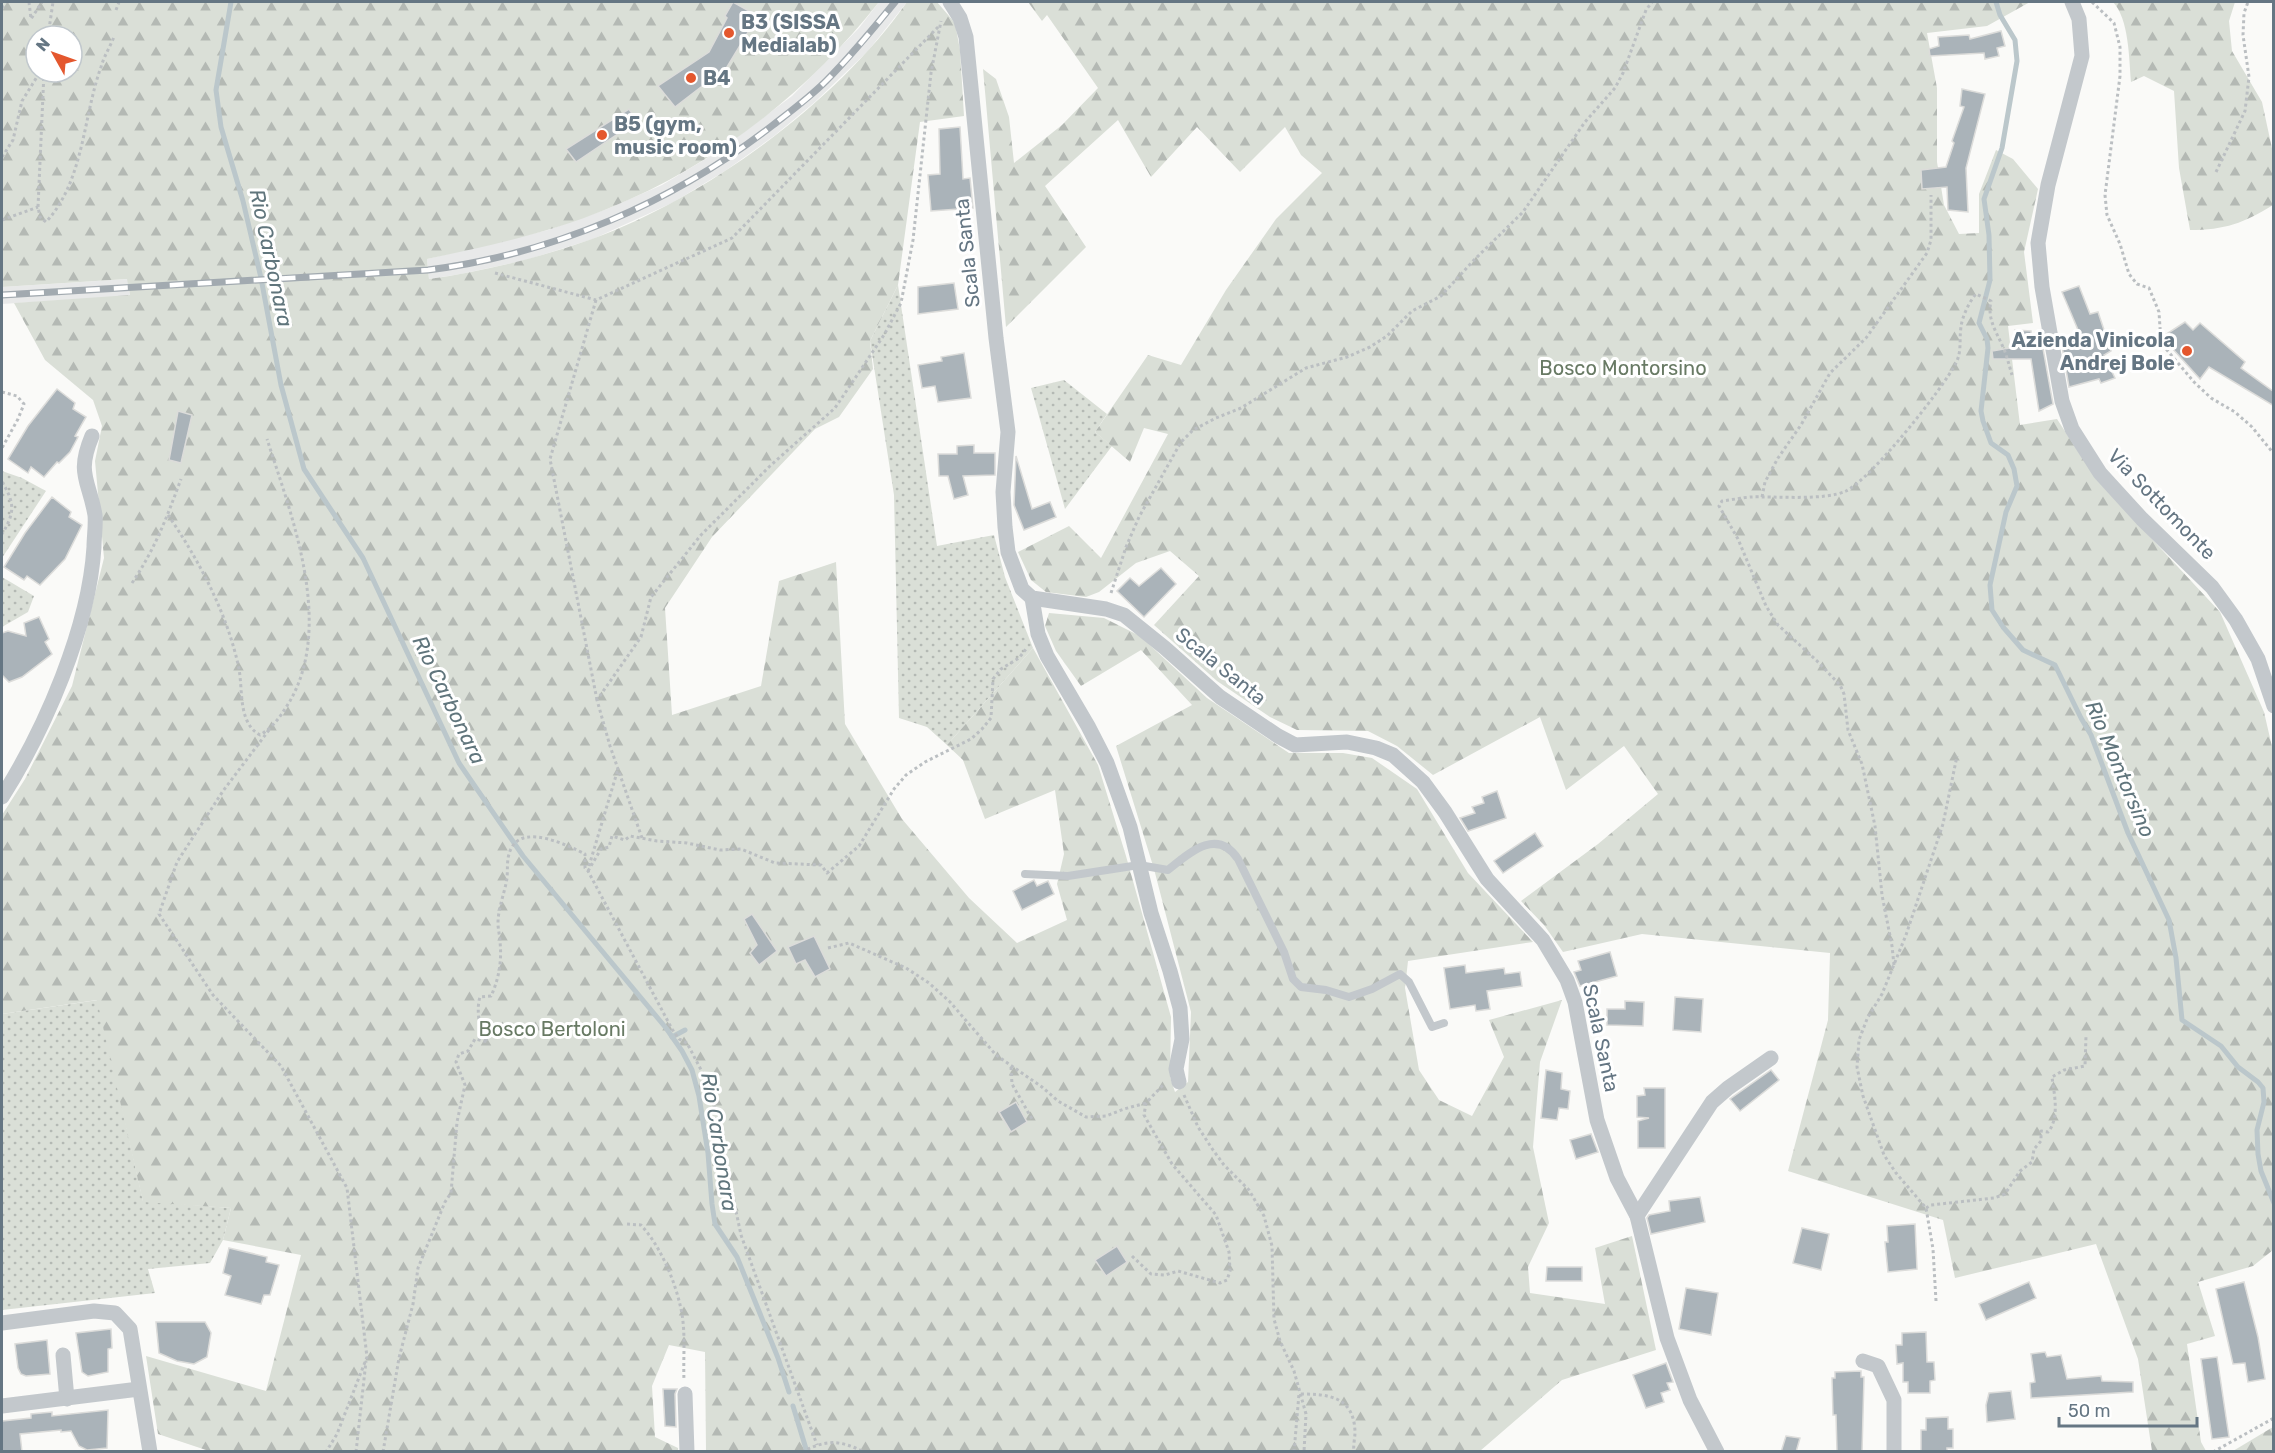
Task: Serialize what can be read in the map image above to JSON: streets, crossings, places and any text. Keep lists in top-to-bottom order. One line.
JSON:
{"streets":{"street":["Scala Santa","Via Sottomonte"]},"water":["Rio Carbonara","Rio Montorsino"],"parks":["Bosco Montorsino","Bosco Bertoloni"],"places":["B3 (SISSA Medialab)","B4","B5 (gym, music room)","Azienda Vinicola Andrej Bole"],"scale_bar":"50 m","north":"top left"}
